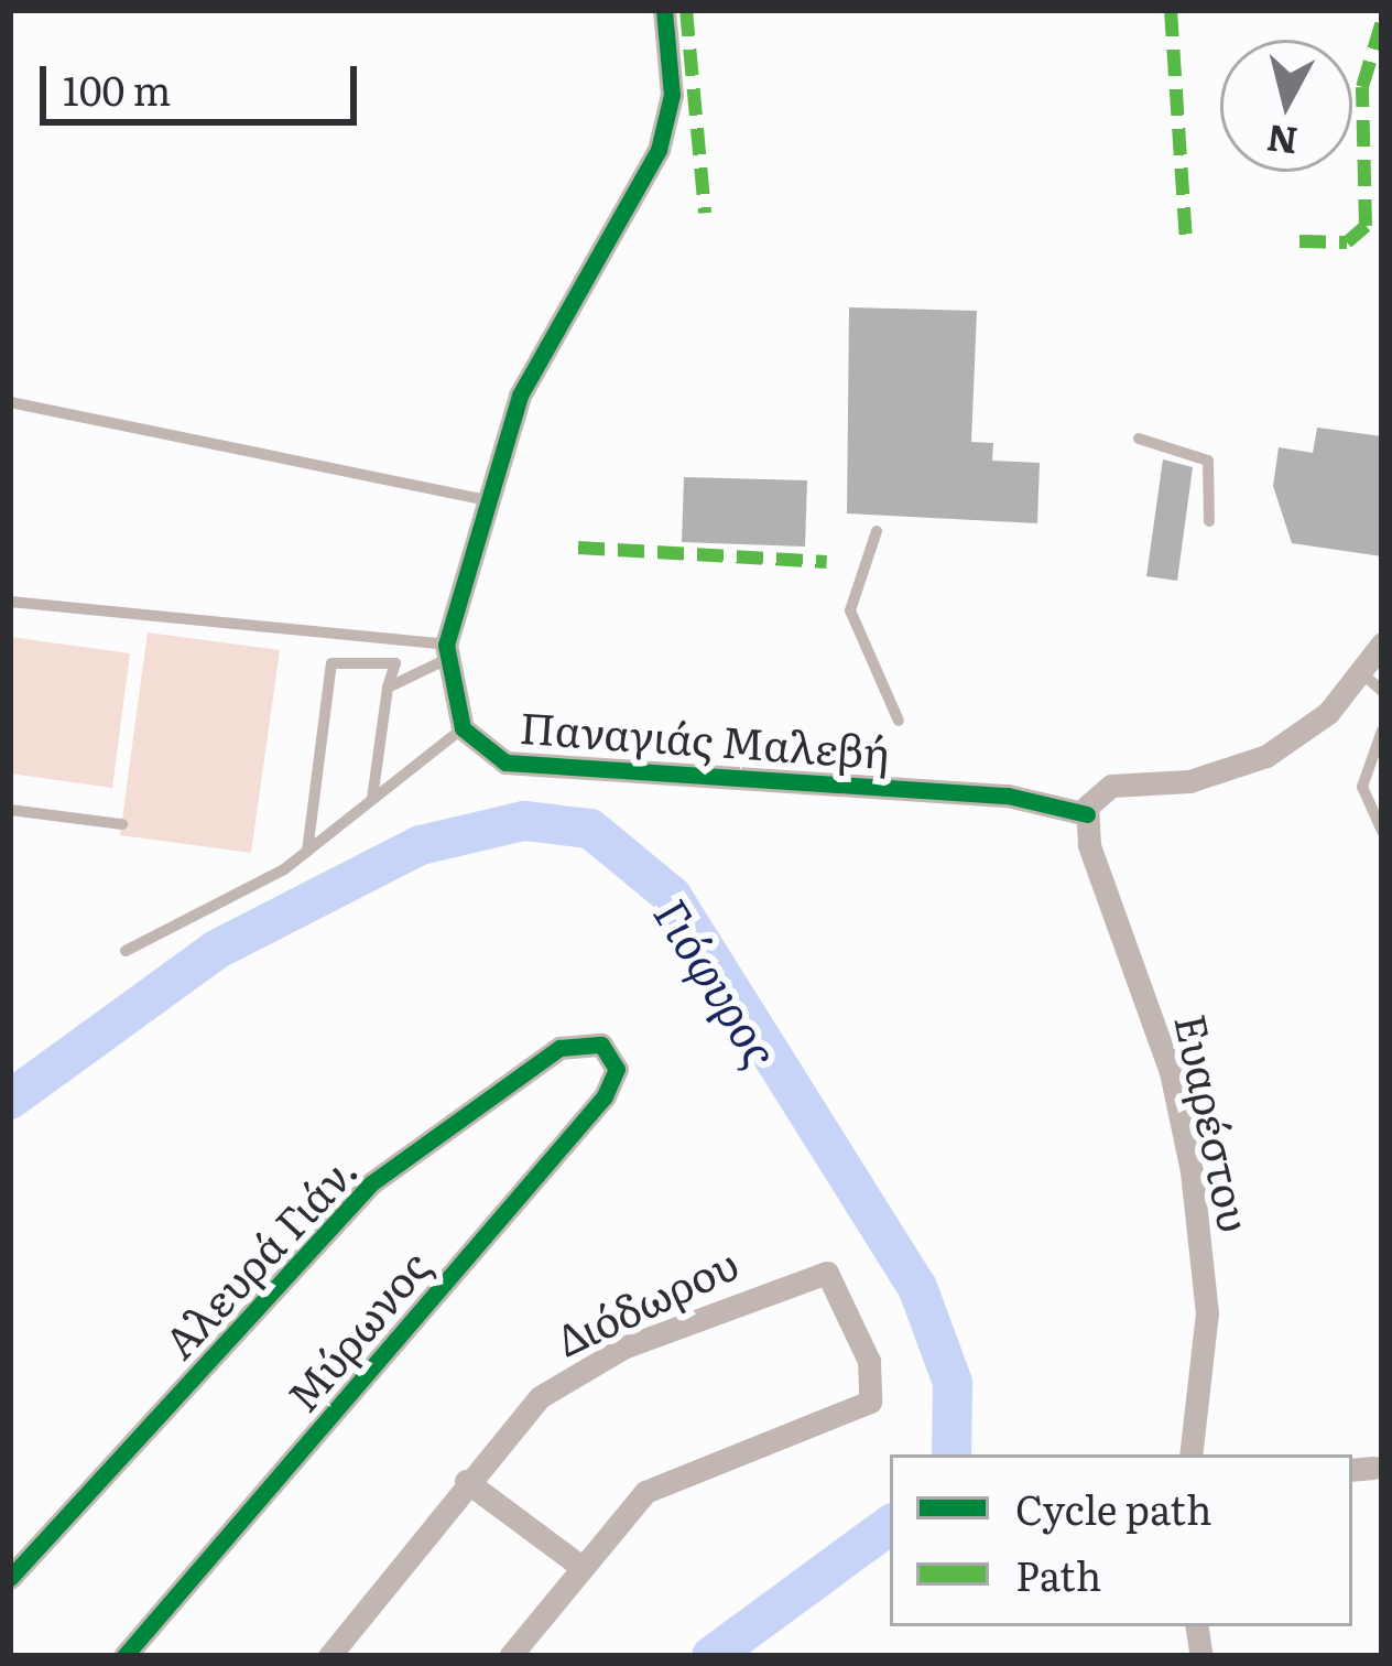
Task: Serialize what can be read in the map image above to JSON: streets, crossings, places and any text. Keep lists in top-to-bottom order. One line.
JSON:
{"streets":{"street":["Παναγιάς Μαλεβή","Ευαρέστου","Αλευρά Γιάν.","Διόδωρου","Μύρωνος"]},"crossings":[["Παναγιάς Μαλεβή","Ευαρέστου"],["Αλευρά Γιάν.","Μύρωνος"]],"water":["Γιόφυρος"],"legend":["Cycle path","Path"],"scale_bar":"100 m","north":"bottom"}
